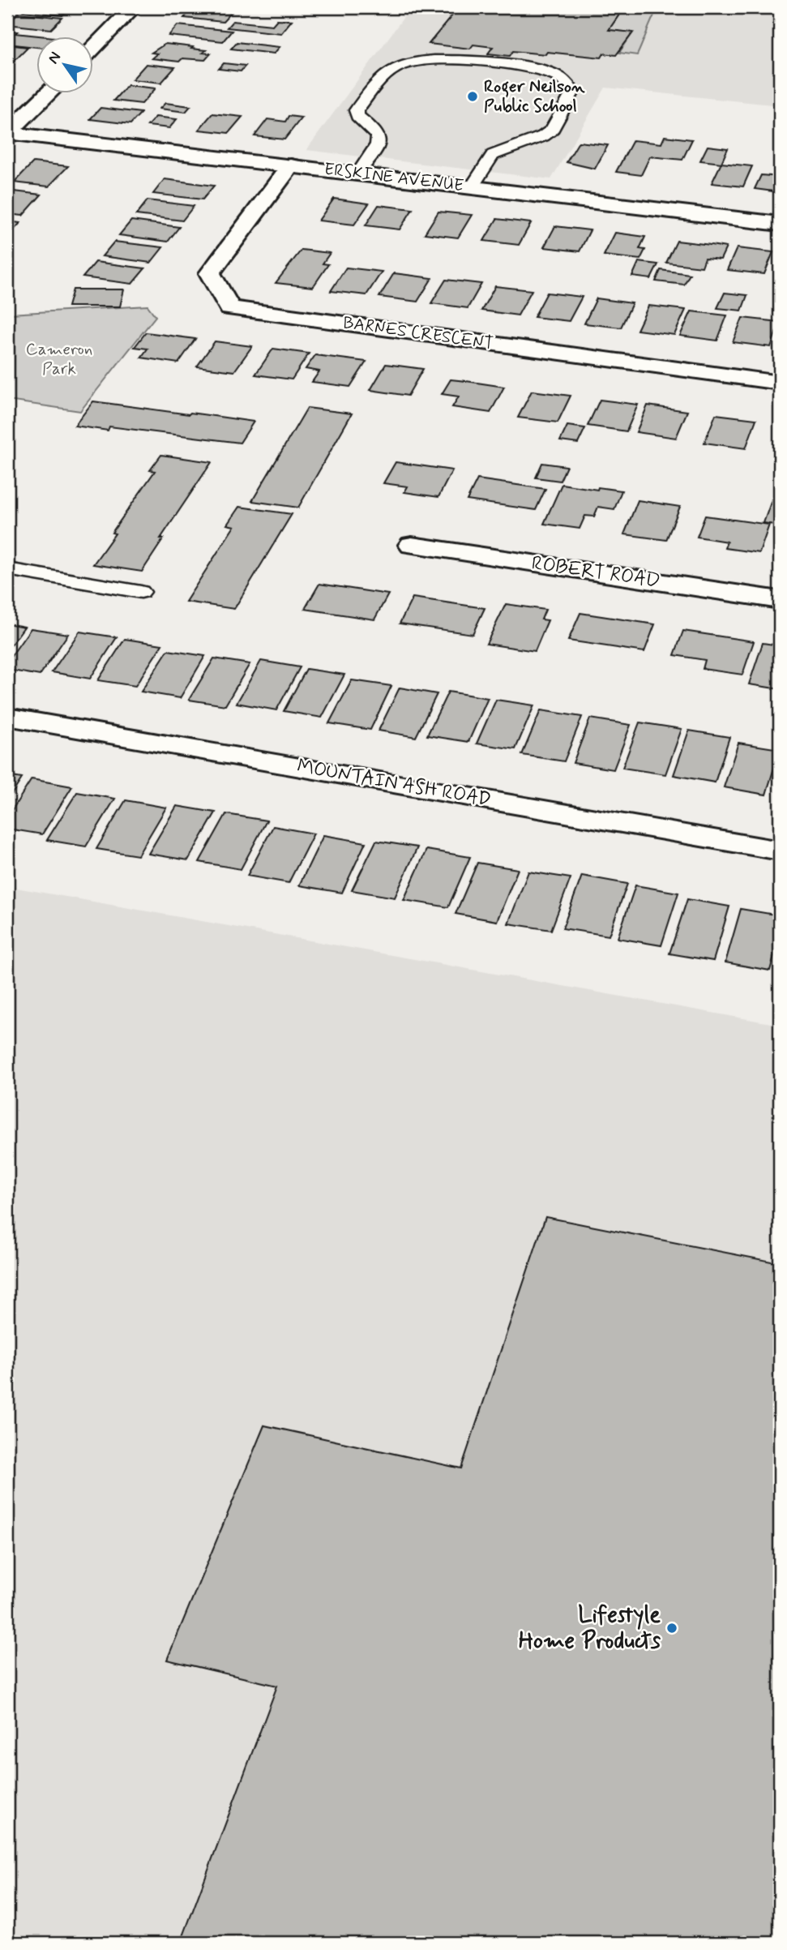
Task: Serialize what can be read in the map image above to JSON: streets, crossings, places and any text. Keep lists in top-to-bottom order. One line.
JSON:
{"streets":{"street":["ERSKINE AVENUE","BARNES CRESCENT","ROBERT ROAD","MOUNTAIN ASH ROAD"]},"crossings":[["ERSKINE AVENUE","BARNES CRESCENT"]],"parks":["Cameron Park"],"places":["Roger Neilson Public School","Lifestyle Home Products"],"north":"top left"}
